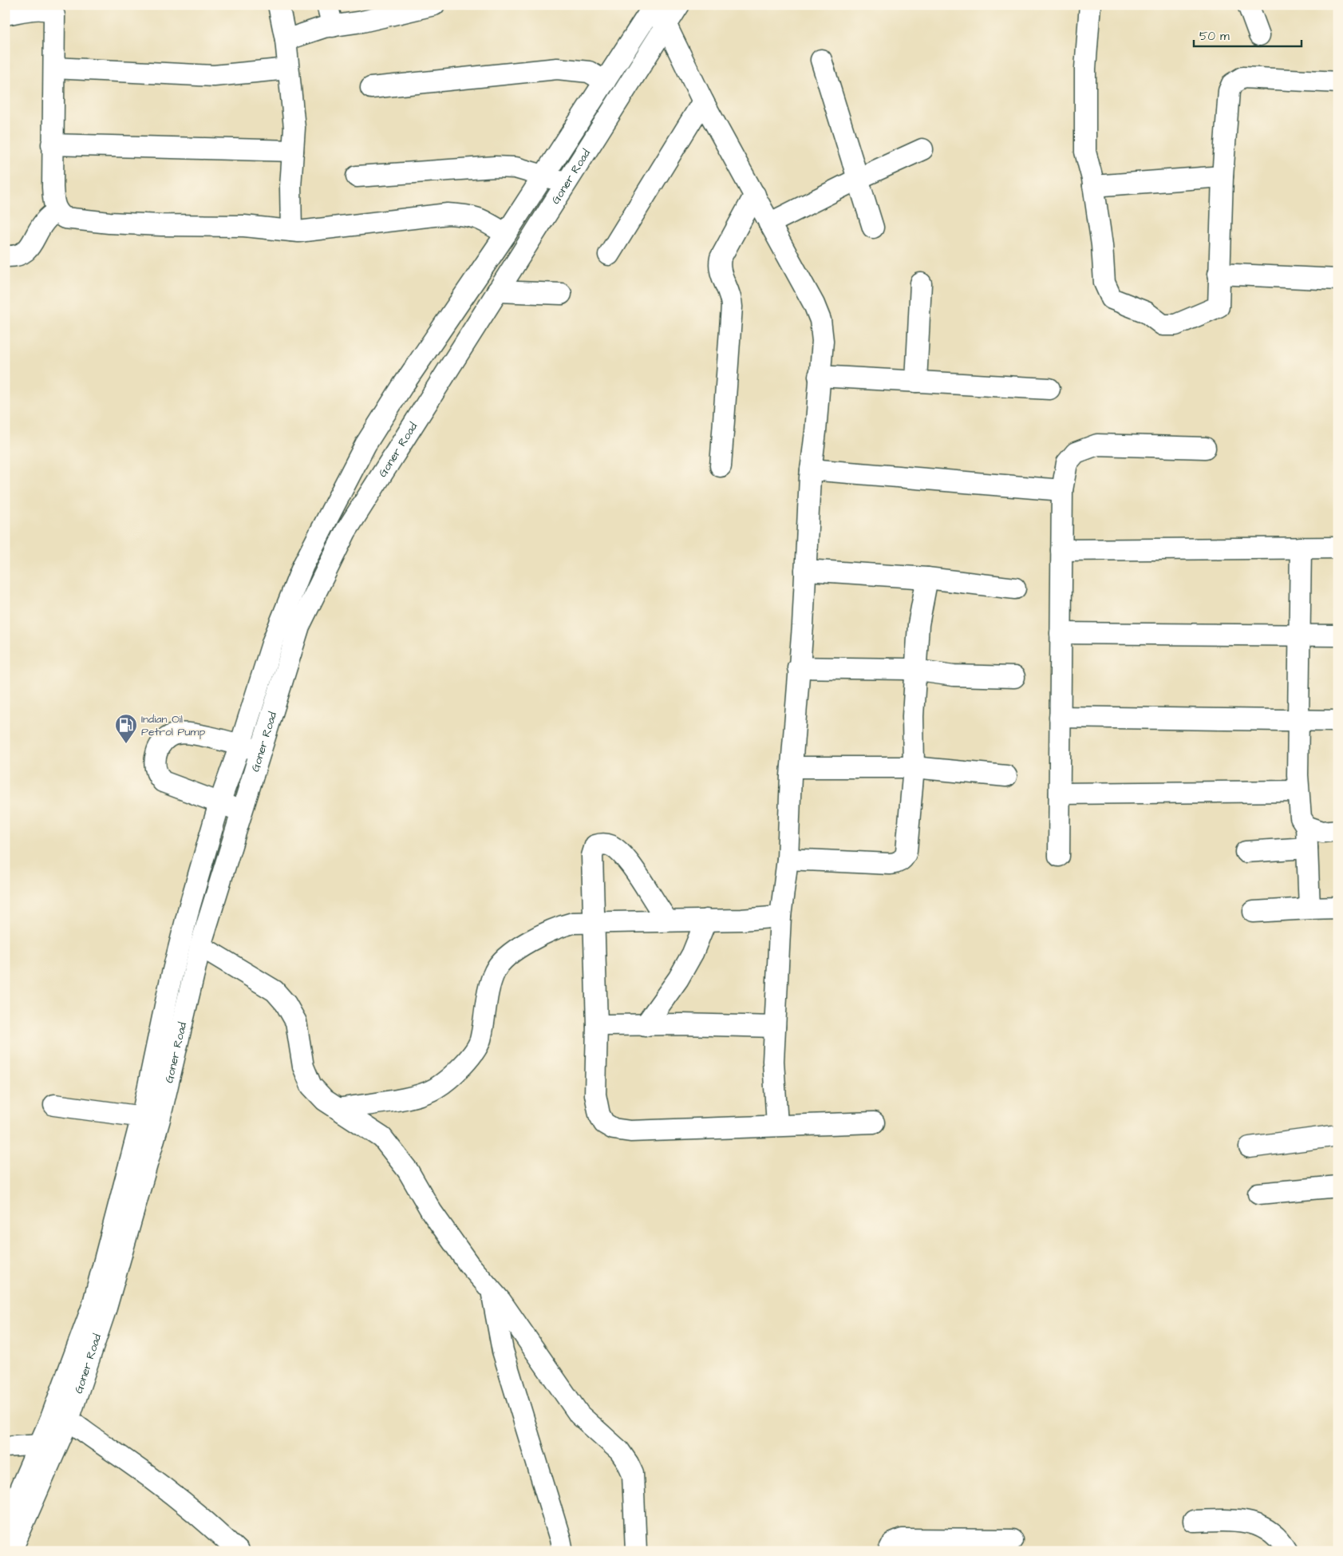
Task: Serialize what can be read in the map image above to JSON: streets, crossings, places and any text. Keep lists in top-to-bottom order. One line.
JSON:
{"streets":{"street":["Goner Road"]},"places":{"fuel station":["Indian Oil Petrol Pump"]},"scale_bar":"50 m"}
